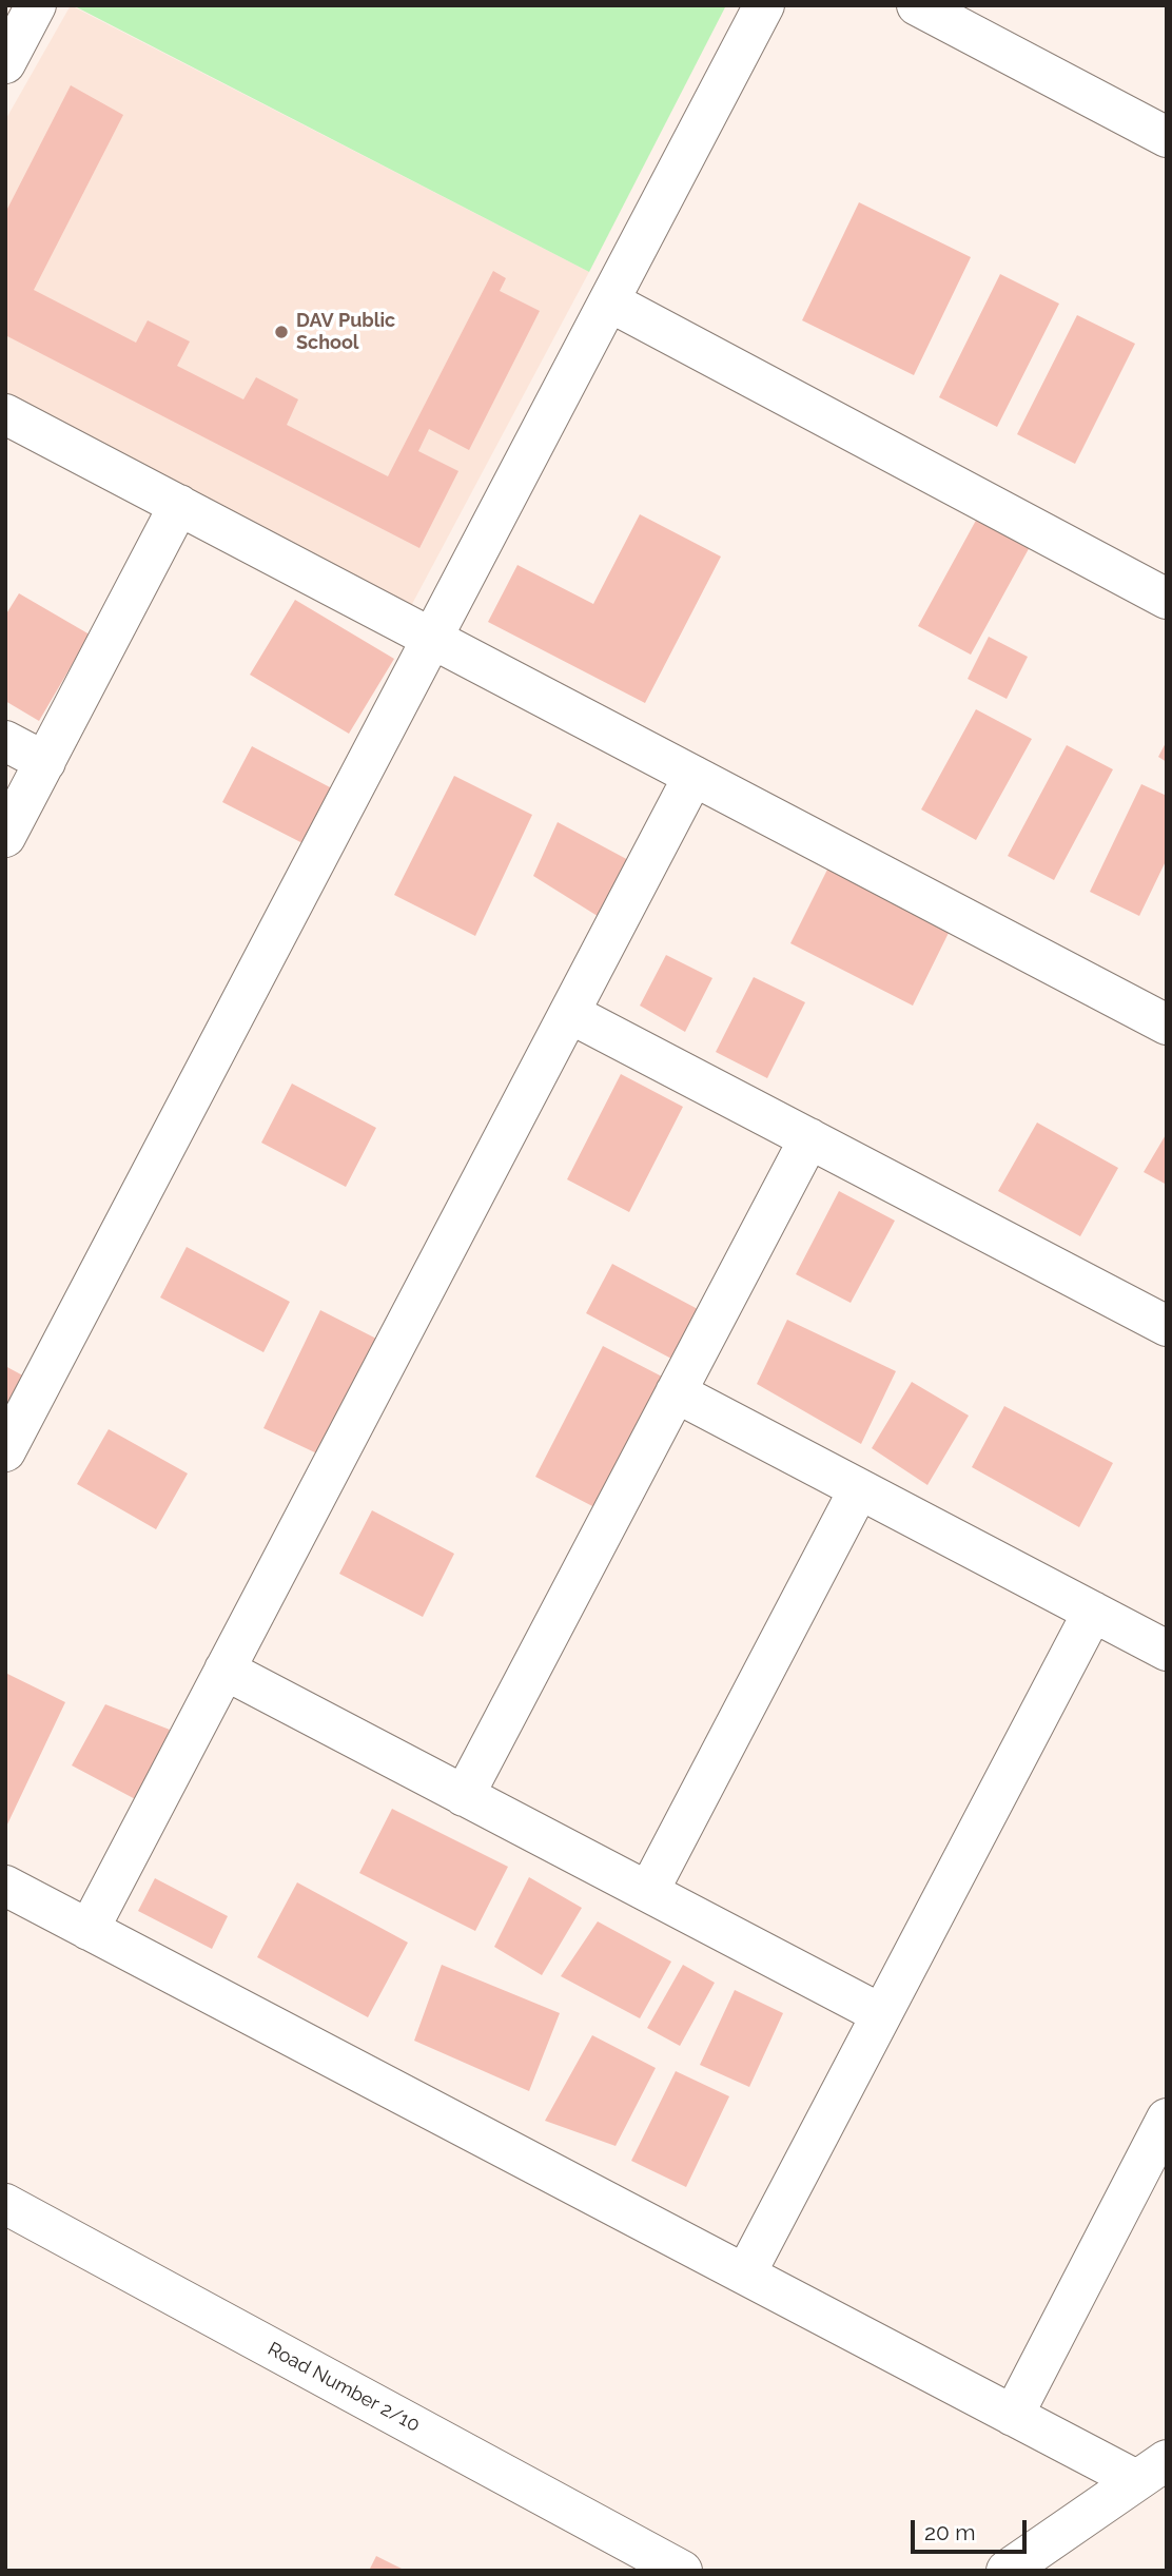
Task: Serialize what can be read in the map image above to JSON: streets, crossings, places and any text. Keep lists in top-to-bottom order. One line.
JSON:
{"streets":{"street":["Road Number 2/10"]},"places":["DAV Public School"],"scale_bar":"20 m"}
